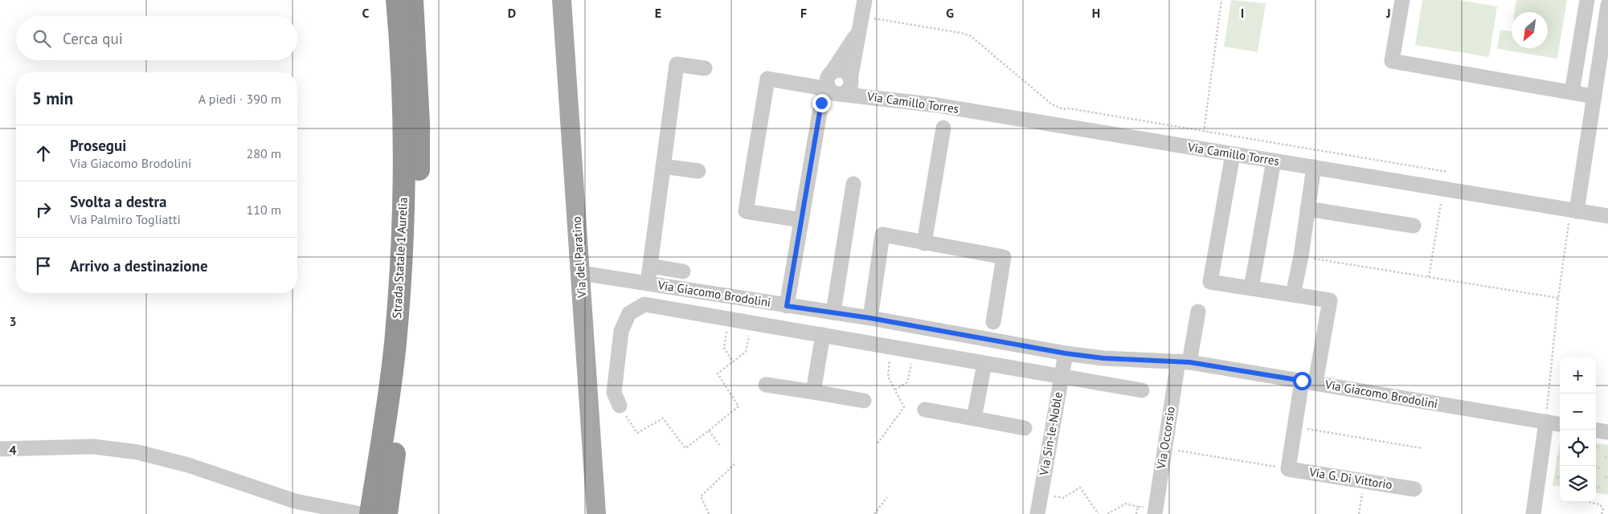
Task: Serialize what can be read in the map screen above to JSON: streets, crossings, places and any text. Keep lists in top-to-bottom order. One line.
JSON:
{"streets":{"highway":["Strada Statale 1 Aurelia"],"main road":["Via del Paratino"],"street":["Via Camillo Torres","Via Giacomo Brodolini","Via Sin-le-Noble","Via Occorsio","Via G. Di Vittorio"]},"crossings":[["Via del Paratino","Via Giacomo Brodolini"],["Via Giacomo Brodolini","Via Sin-le-Noble"],["Via Giacomo Brodolini","Via Occorsio"]],"north":"bottom left","page":{"search":"Cerca qui","heading":["5 min","A piedi · 390 m"],"list":[["Prosegui","Via Giacomo Brodolini","280 m"],["Svolta a destra","Via Palmiro Togliatti","110 m"],"Arrivo a destinazione"],"map_buttons":["+","−"]},"grid":{"columns":["C","D","E","F","G","H","I","J"],"rows":["3","4"]}}
